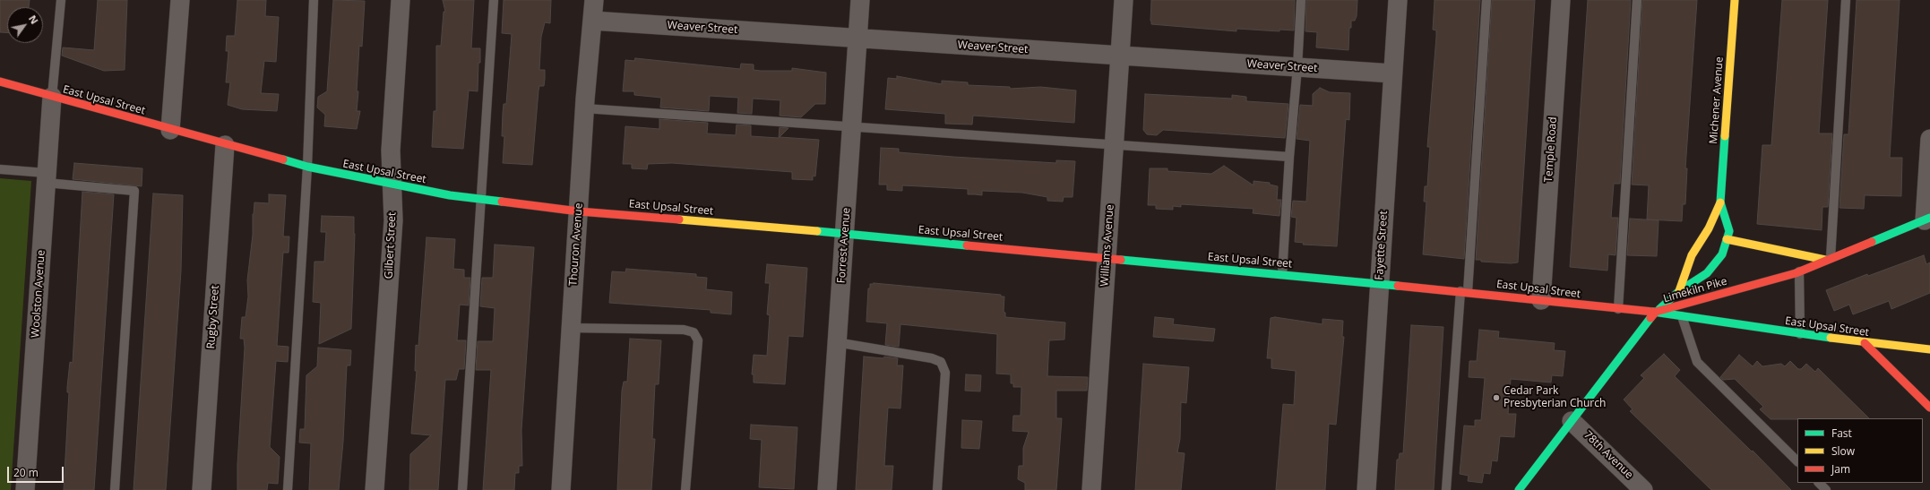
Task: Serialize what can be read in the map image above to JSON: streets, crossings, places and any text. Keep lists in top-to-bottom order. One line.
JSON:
{"streets":{"street":["Weaver Street","East Upsal Street","Michener Avenue","Temple Road","Thouron Avenue","Gilbert Street","Forrest Avenue","Williams Avenue","Fayette Street","Limekiln Pike","Woolston Avenue","Rugby Street","78th Avenue"]},"crossings":[["Weaver Street","Thouron Avenue"],["Weaver Street","Forrest Avenue"],["Weaver Street","Williams Avenue"],["Weaver Street","Fayette Street"],["East Upsal Street","Michener Avenue"],["East Upsal Street","Temple Road"],["East Upsal Street","Thouron Avenue"],["East Upsal Street","Gilbert Street"],["East Upsal Street","Forrest Avenue"],["East Upsal Street","Williams Avenue"],["East Upsal Street","Fayette Street"],["East Upsal Street","Limekiln Pike"],["East Upsal Street","Woolston Avenue"],["East Upsal Street","Rugby Street"],["Michener Avenue","Limekiln Pike"],["Limekiln Pike","78th Avenue"]],"places":["Cedar Park Presbyterian Church"],"legend":["Fast","Slow","Jam"],"scale_bar":"20 m","north":"top right"}
